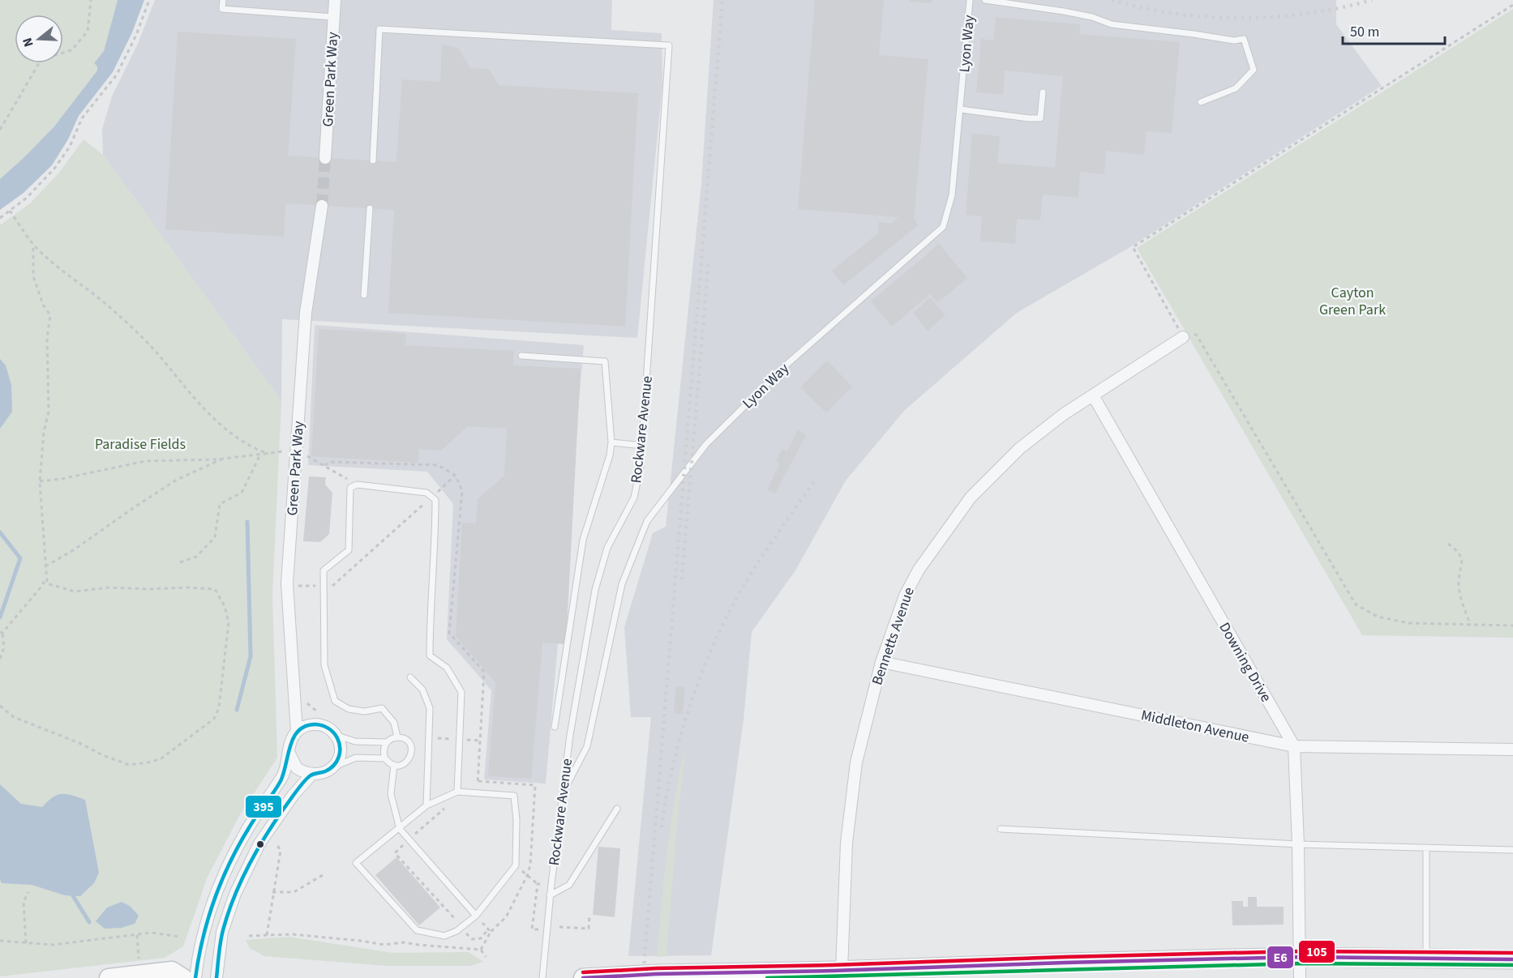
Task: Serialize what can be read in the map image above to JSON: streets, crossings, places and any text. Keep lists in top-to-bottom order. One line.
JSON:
{"streets":{"street":["Green Park Way","Bennetts Avenue","Downing Drive","Middleton Avenue"],"lane":["Lyon Way","Rockware Avenue"]},"crossings":[["Lyon Way","Rockware Avenue"],["Bennetts Avenue","Downing Drive"],["Bennetts Avenue","Middleton Avenue"],["Downing Drive","Middleton Avenue"]],"parks":["Cayton Green Park","Paradise Fields"],"lines":["transit line 395","transit line 105","transit line E6"],"scale_bar":"50 m","north":"left"}
